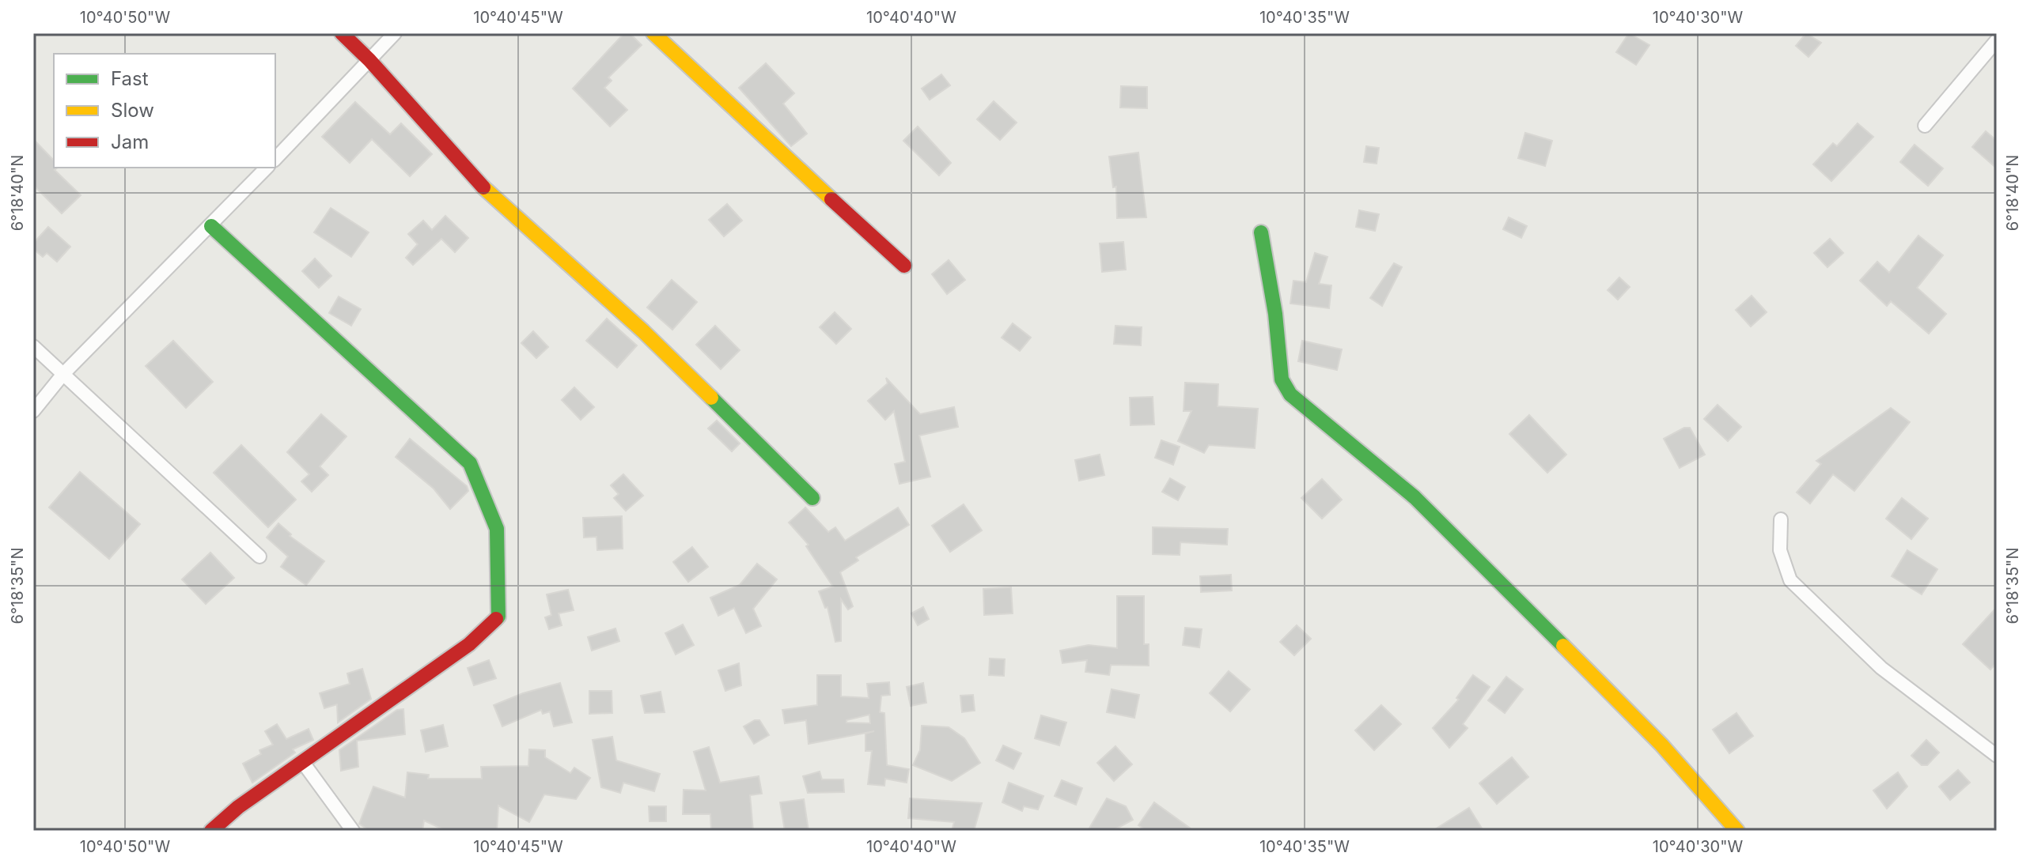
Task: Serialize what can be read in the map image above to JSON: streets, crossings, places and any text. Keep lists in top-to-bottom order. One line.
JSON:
{"legend":["Fast","Slow","Jam"],"coordinates":["10°40'50\"W","10°40'45\"W","10°40'40\"W","10°40'35\"W","10°40'30\"W","6°18'40\"N","6°18'35\"N"]}
